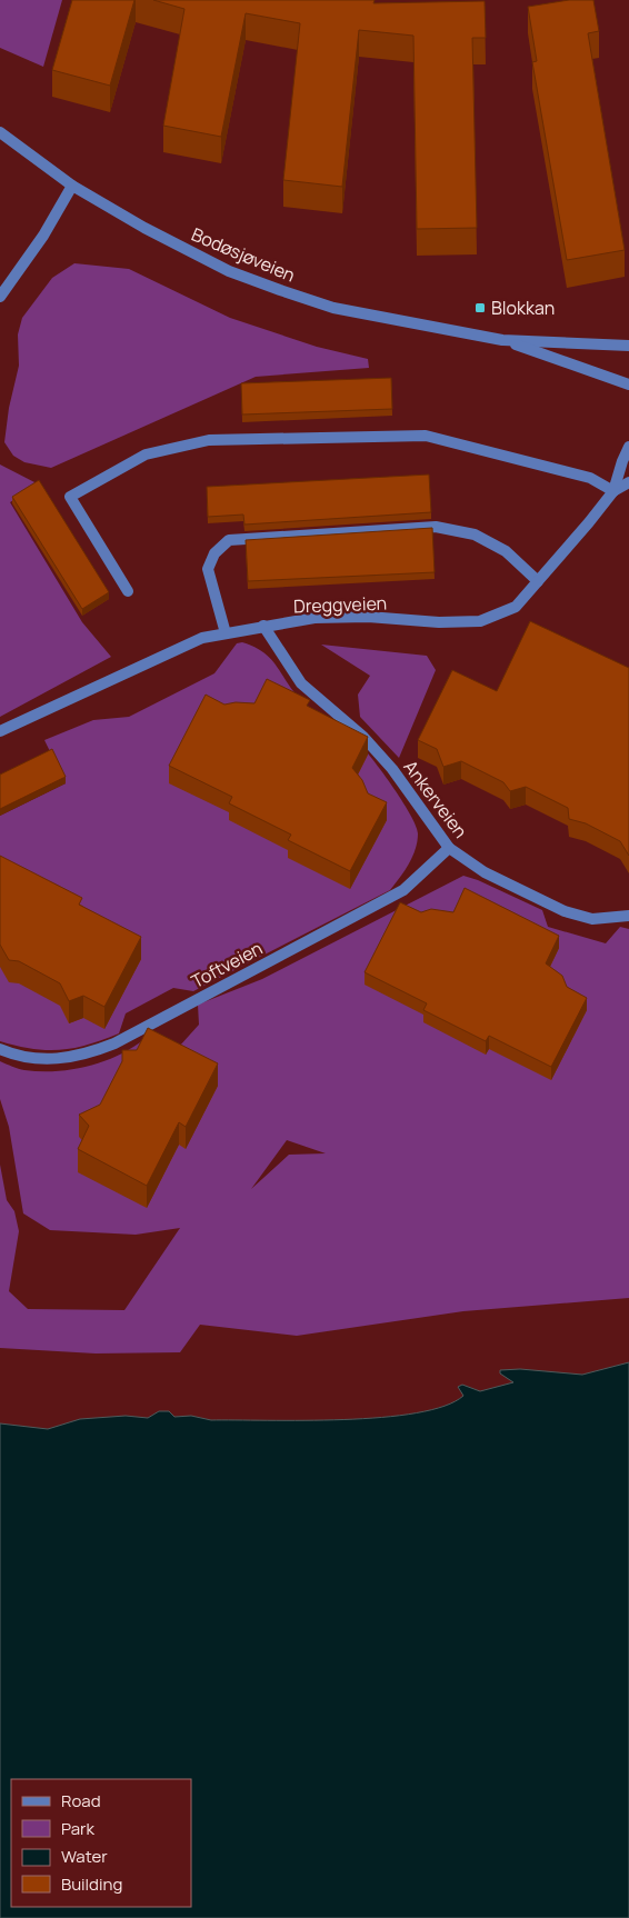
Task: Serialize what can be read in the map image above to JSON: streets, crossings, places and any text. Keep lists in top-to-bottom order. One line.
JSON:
{"streets":{"street":["Bodøsjøveien","Dreggveien","Ankerveien","Toftveien"]},"crossings":[["Dreggveien","Ankerveien"],["Ankerveien","Toftveien"]],"places":{"transit":["Blokkan"]},"legend":["Road","Park","Water","Building"]}
